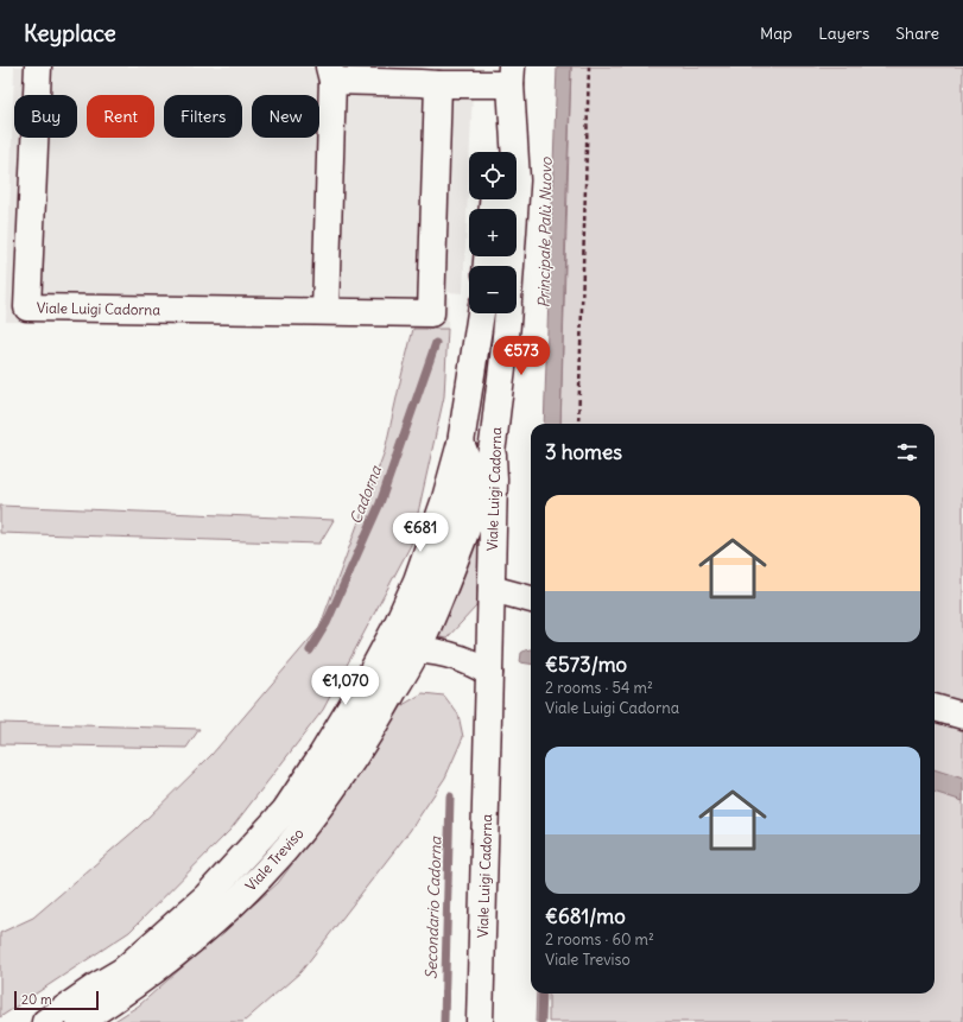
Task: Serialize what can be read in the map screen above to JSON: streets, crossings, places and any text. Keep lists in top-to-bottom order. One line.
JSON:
{"streets":{"main road":["Viale Luigi Cadorna","Viale Treviso"]},"crossings":[["Viale Luigi Cadorna","Viale Treviso"]],"water":["Principale Palù Nuovo","Cadorna","Secondario Cadorna"],"scale_bar":"20 m","page":{"header":"Keyplace","nav":["Map","Layers","Share"],"chip":["Buy","Rent","Filters","New"],"map_buttons":["+","−"],"price":["€573","€681","€1,070"],"heading":"3 homes","list":[{"name":"€573/mo","note":"2 rooms · 54 m² · Viale Luigi Cadorna"},{"name":"€681/mo","note":"2 rooms · 60 m² · Viale Treviso"}],"scale":"20 m"}}
